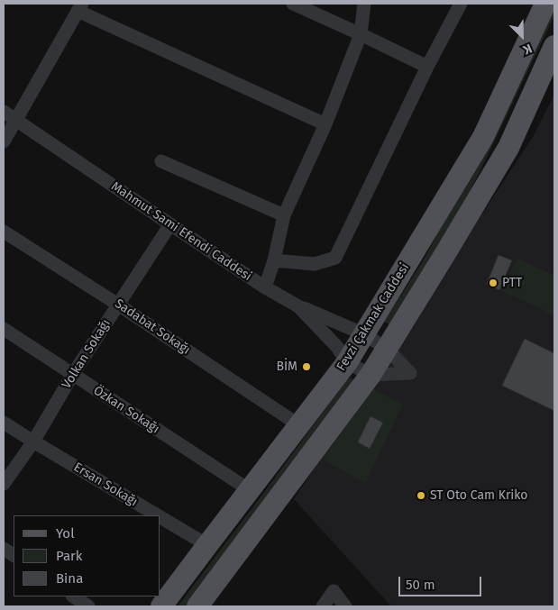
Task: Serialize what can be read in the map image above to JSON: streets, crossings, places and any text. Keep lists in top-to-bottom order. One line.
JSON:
{"streets":{"main road":["Fevzi Çakmak Caddesi"],"street":["Mahmut Sami Efendi Caddesi","Sadabat Sokağı","Volkan Sokağı","Özkan Sokağı","Ersan Sokağı"]},"crossings":[["Mahmut Sami Efendi Caddesi","Fevzi Çakmak Caddesi"],["Mahmut Sami Efendi Caddesi","Volkan Sokağı"],["Fevzi Çakmak Caddesi","Sadabat Sokağı"],["Fevzi Çakmak Caddesi","Özkan Sokağı"],["Fevzi Çakmak Caddesi","Ersan Sokağı"],["Sadabat Sokağı","Volkan Sokağı"],["Volkan Sokağı","Özkan Sokağı"],["Volkan Sokağı","Ersan Sokağı"]],"places":["PTT","BİM","ST Oto Cam Kriko"],"legend":["Yol","Park","Bina"],"scale_bar":"50 m","north":"bottom right"}
